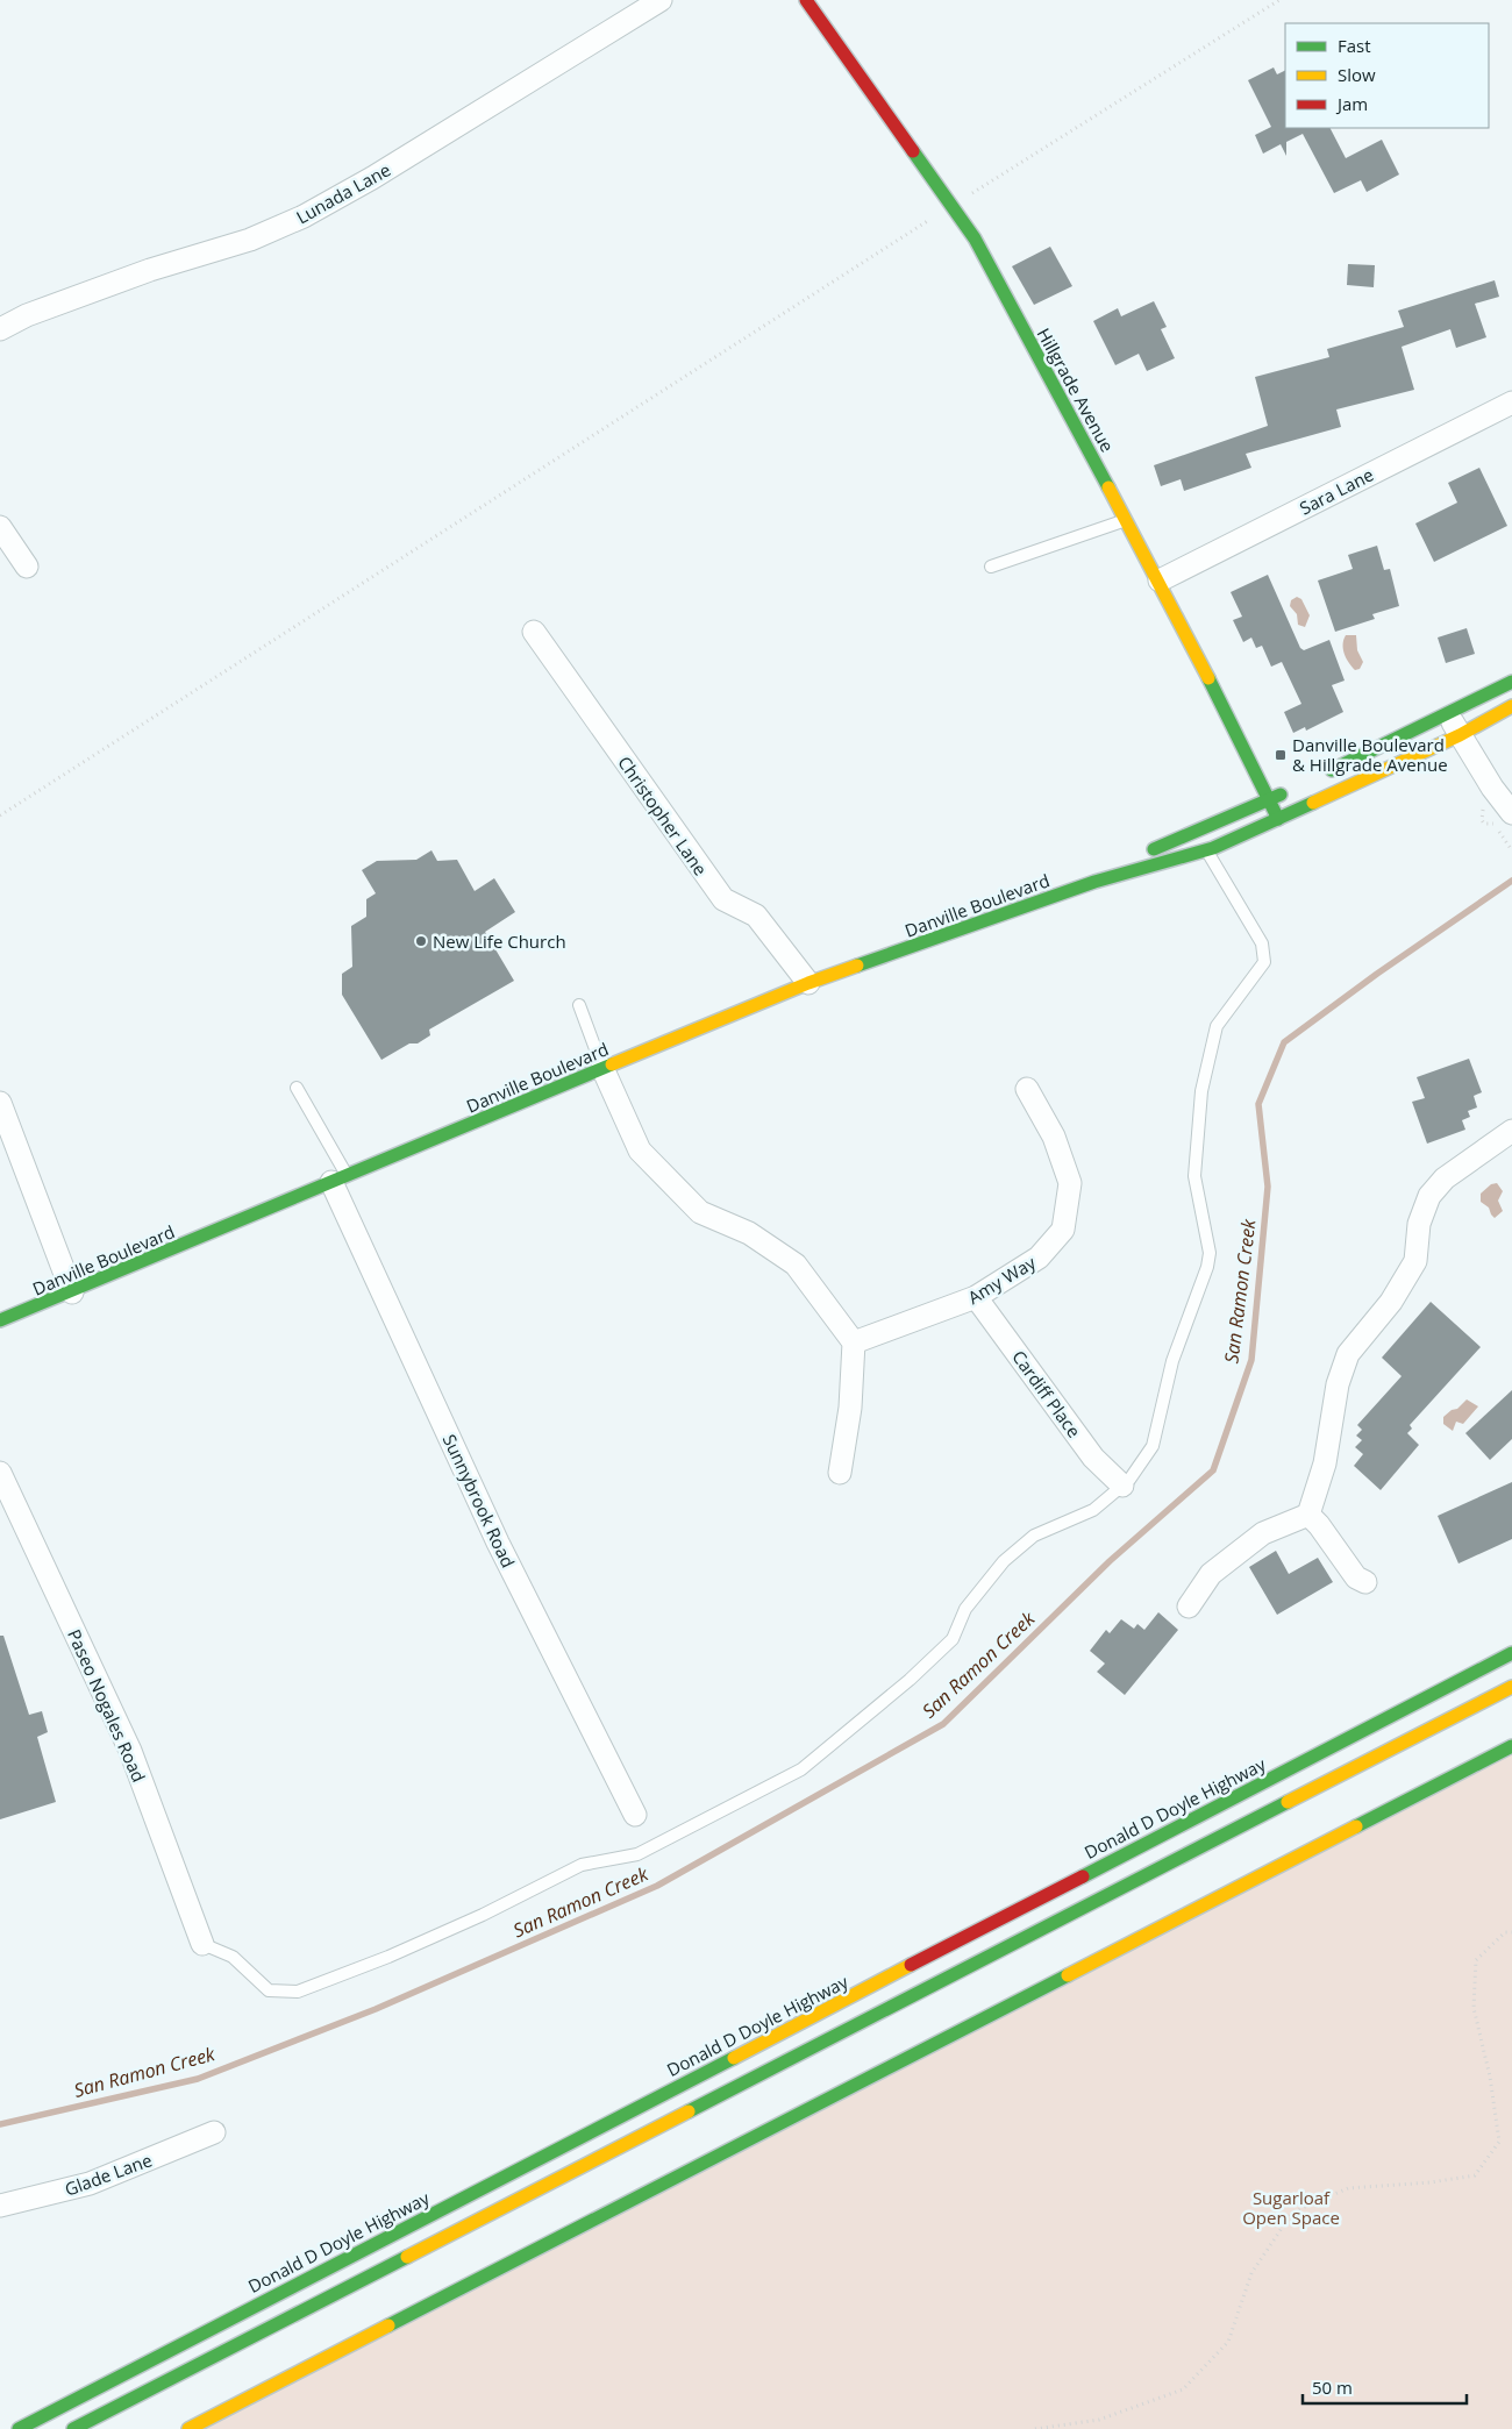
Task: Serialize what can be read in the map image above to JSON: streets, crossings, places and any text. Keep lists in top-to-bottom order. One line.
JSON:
{"streets":{"main road":["Hillgrade Avenue","Danville Boulevard","Donald D Doyle Highway"],"street":["Lunada Lane","Sara Lane","Christopher Lane","Amy Way","Cardiff Place","Sunnybrook Road","Paseo Nogales Road","Glade Lane"]},"crossings":[["Hillgrade Avenue","Sara Lane"],["Hillgrade Avenue","Danville Boulevard"],["Christopher Lane","Danville Boulevard"],["Danville Boulevard","Sunnybrook Road"],["Amy Way","Cardiff Place"]],"water":["San Ramon Creek"],"parks":["Sugarloaf Open Space"],"places":{"transit":["Danville Boulevard & Hillgrade Avenue"],"other":["New Life Church"]},"legend":["Fast","Slow","Jam"],"scale_bar":"50 m"}
